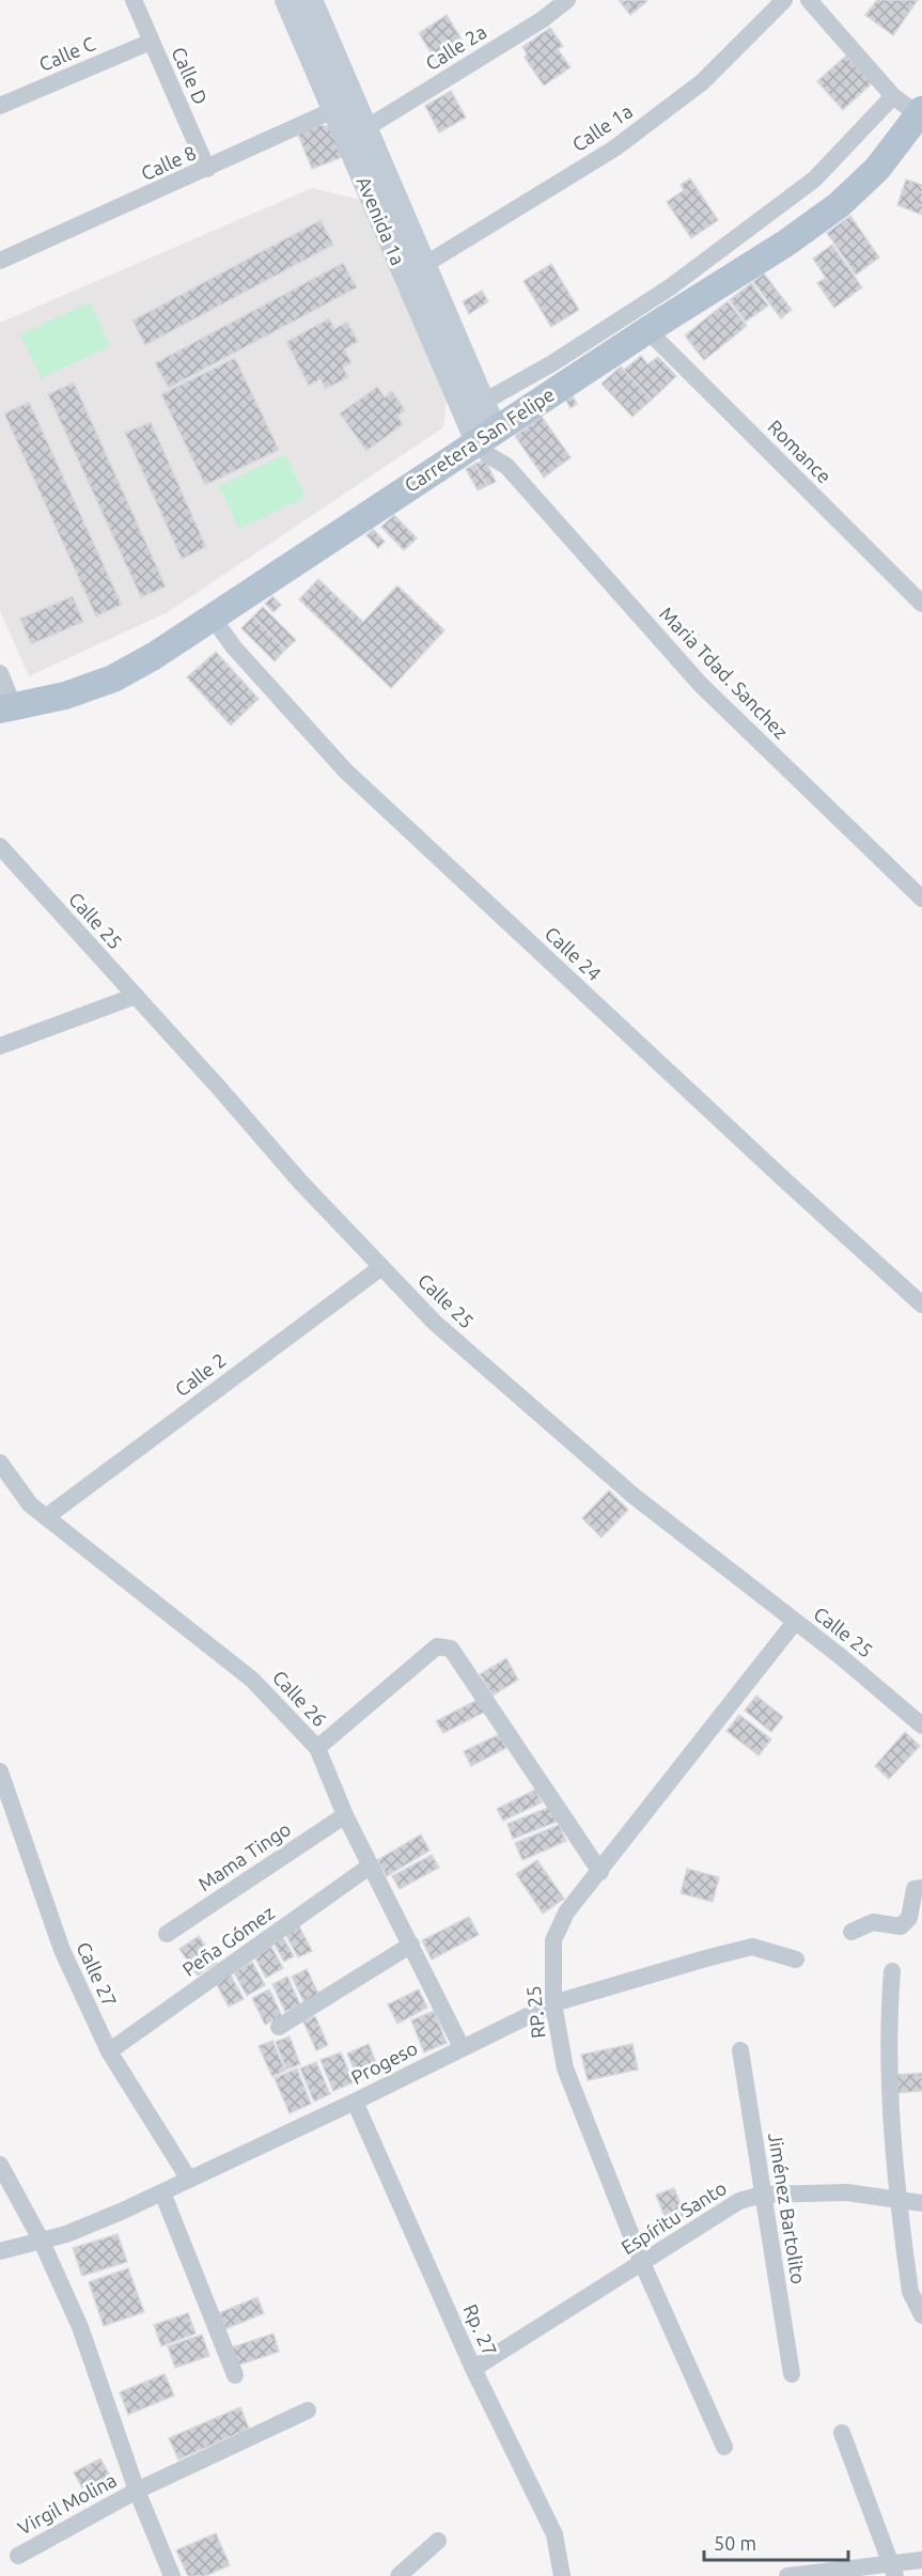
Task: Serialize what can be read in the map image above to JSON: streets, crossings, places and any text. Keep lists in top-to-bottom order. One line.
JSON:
{"streets":{"main road":["Avenida 1a","Carretera San Felipe"],"street":["Calle 2a","Calle C","Calle D","Calle 1a","Calle 8","Romance","Maria Tdad. Sanchez","Calle 25","Calle 24","Calle 2","Calle 26","Mama Tingo","Peña Gómez","Calle 27","RP. 25","Progeso","Jiménez Bartolito","Espíritu Santo","Rp. 27","Virgil Molina"]},"crossings":[["Calle 2a","Avenida 1a"],["Calle C","Calle D"],["Calle D","Calle 8"],["Calle 1a","Avenida 1a"],["Calle 8","Avenida 1a"],["Avenida 1a","Carretera San Felipe"],["Avenida 1a","Maria Tdad. Sanchez"],["Carretera San Felipe","Romance"],["Carretera San Felipe","Maria Tdad. Sanchez"],["Carretera San Felipe","Calle 24"],["Calle 25","Calle 2"],["Calle 25","RP. 25"],["Calle 2","Calle 26"],["Calle 26","Mama Tingo"],["Calle 26","Peña Gómez"],["Calle 26","Progeso"],["Peña Gómez","Calle 27"],["Calle 27","Progeso"],["RP. 25","Progeso"],["RP. 25","Espíritu Santo"],["Progeso","Rp. 27"],["Jiménez Bartolito","Espíritu Santo"],["Espíritu Santo","Rp. 27"]],"scale_bar":"50 m"}
